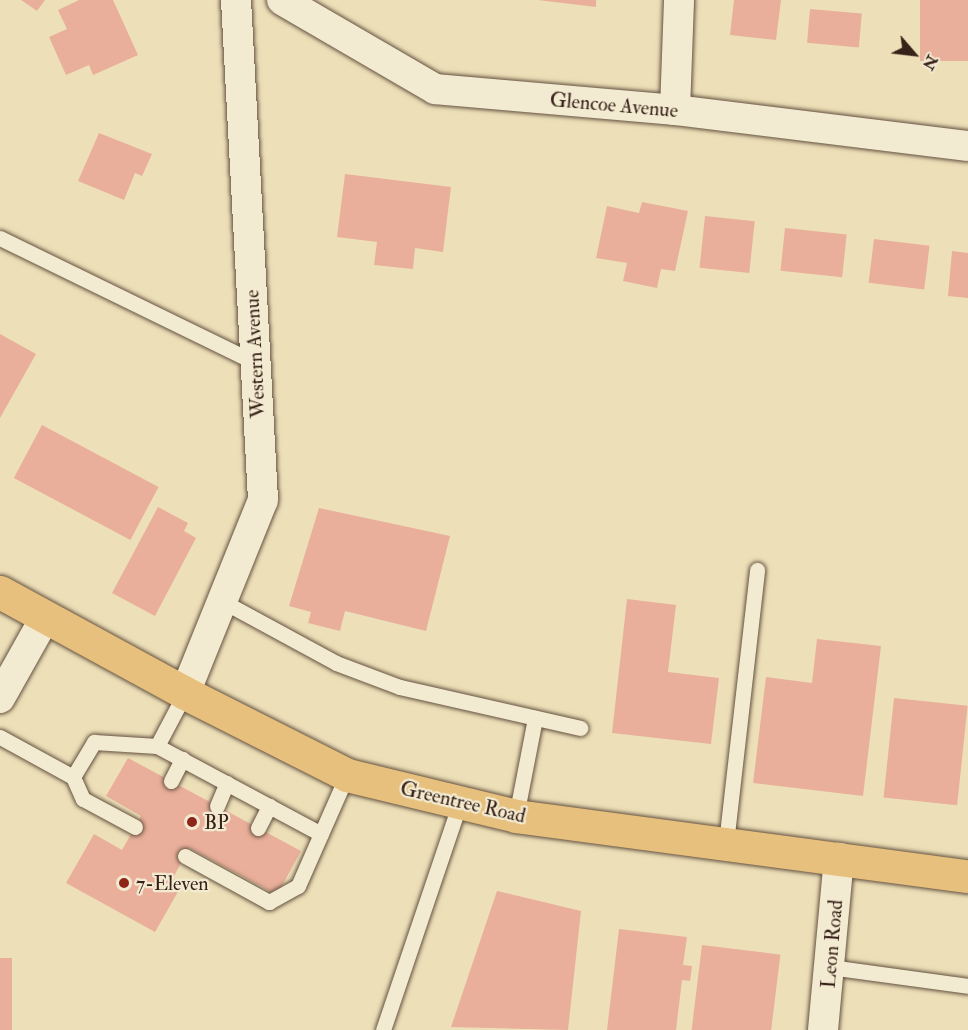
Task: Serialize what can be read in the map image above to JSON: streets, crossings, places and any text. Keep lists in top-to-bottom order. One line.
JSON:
{"streets":{"main road":["Greentree Road"],"street":["Glencoe Avenue","Western Avenue","Leon Road"]},"crossings":[["Western Avenue","Greentree Road"],["Greentree Road","Leon Road"]],"places":["BP","7-Eleven"],"north":"bottom right"}
